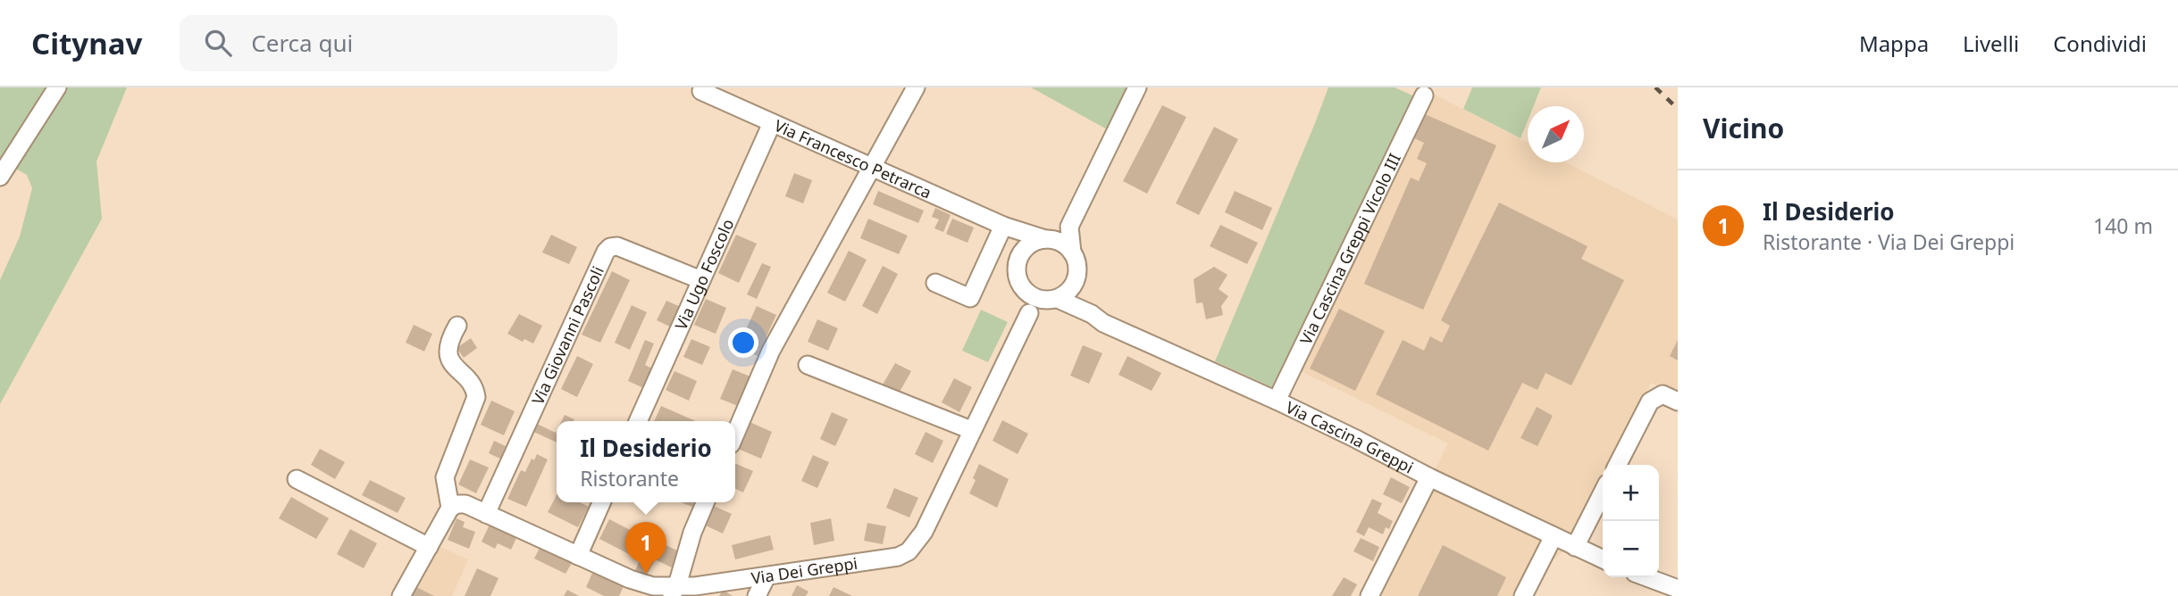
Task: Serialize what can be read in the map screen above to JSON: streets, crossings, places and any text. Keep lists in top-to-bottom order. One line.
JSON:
{"streets":{"street":["Via Francesco Petrarca","Via Cascina Greppi Vicolo III","Via Ugo Foscolo","Via Giovanni Pascoli","Via Cascina Greppi","Via Dei Greppi"]},"crossings":[["Via Francesco Petrarca","Via Ugo Foscolo"],["Via Francesco Petrarca","Via Cascina Greppi"],["Via Cascina Greppi Vicolo III","Via Cascina Greppi"],["Via Ugo Foscolo","Via Giovanni Pascoli"],["Via Giovanni Pascoli","Via Dei Greppi"]],"north":"top right","page":{"header":"Citynav","search":"Cerca qui","nav":["Mappa","Livelli","Condividi"],"heading":"Vicino","list":[{"mark":"1","name":"Il Desiderio","note":"Ristorante · Via Dei Greppi","value":"140 m"}],"popup":["Il Desiderio","Ristorante"],"map_buttons":["+","−"],"pins":"1"}}
